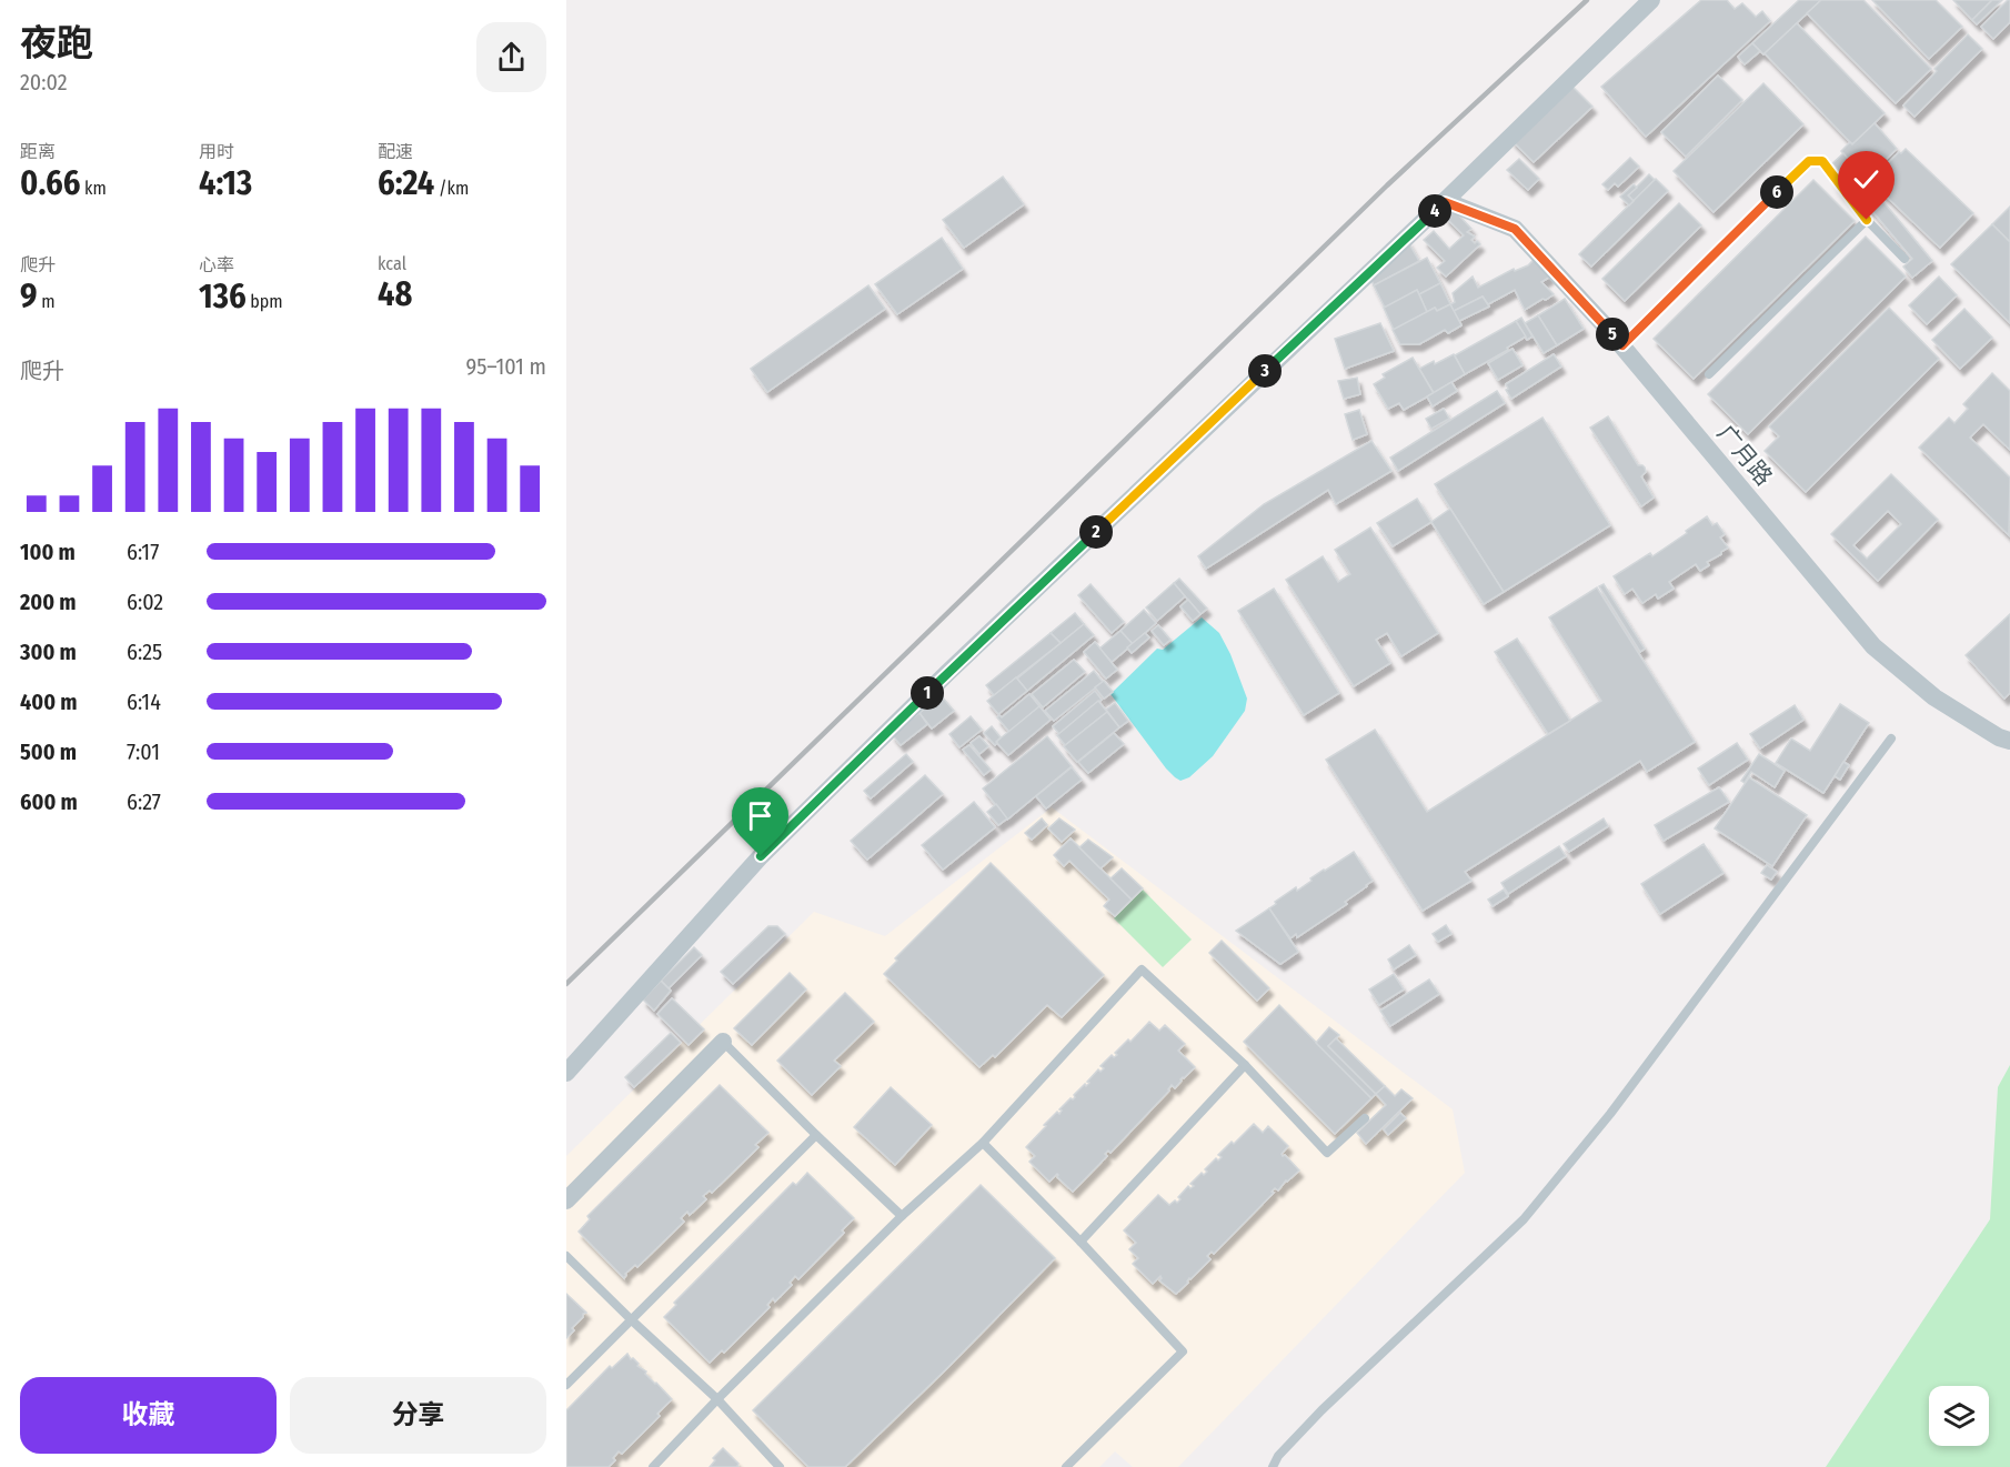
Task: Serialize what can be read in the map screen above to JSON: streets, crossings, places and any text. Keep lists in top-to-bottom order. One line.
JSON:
{"streets":{"street":["广月路"]},"page":{"heading":["夜跑","20:02"],"stats":[["距离","0.66 km"],["用时","4:13"],["配速","6:24 /km"],["爬升","9 m"],["心率","136 bpm"],["kcal","48"]],"pins":["6","4","5","3","2","1"],"chart":["爬升","95–101 m"],"list":[{"name":"100 m","note":"6:17"},{"name":"200 m","note":"6:02"},{"name":"300 m","note":"6:25"},{"name":"400 m","note":"6:14"},{"name":"500 m","note":"7:01"},{"name":"600 m","note":"6:27"}],"buttons":["收藏","分享"]}}
